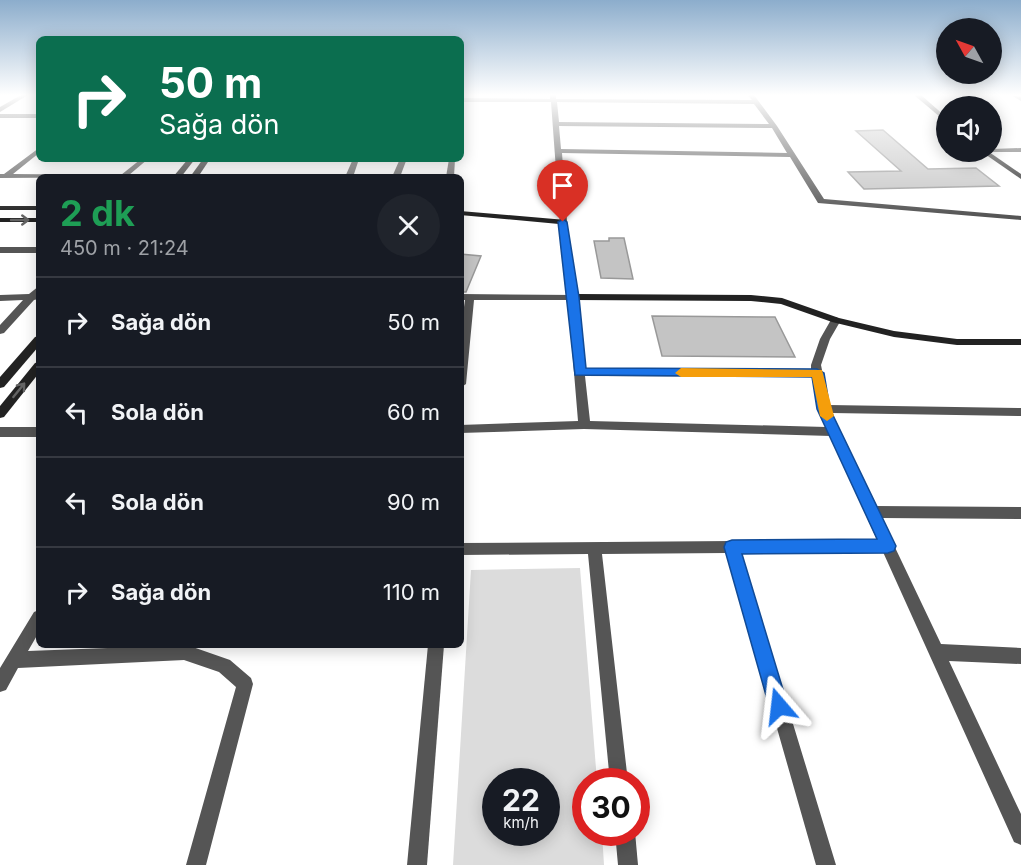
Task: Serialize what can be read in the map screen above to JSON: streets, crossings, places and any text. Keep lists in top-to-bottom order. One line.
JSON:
{"north":"top left","page":{"turn":["50 m","Sağa dön"],"heading":["2 dk","450 m · 21:24"],"list":[{"name":"Sağa dön","value":"50 m"},{"name":"Sola dön","value":"60 m"},{"name":"Sola dön","value":"90 m"},{"name":"Sağa dön","value":"110 m"}],"speed":"22 km/h","limit":"30"}}
